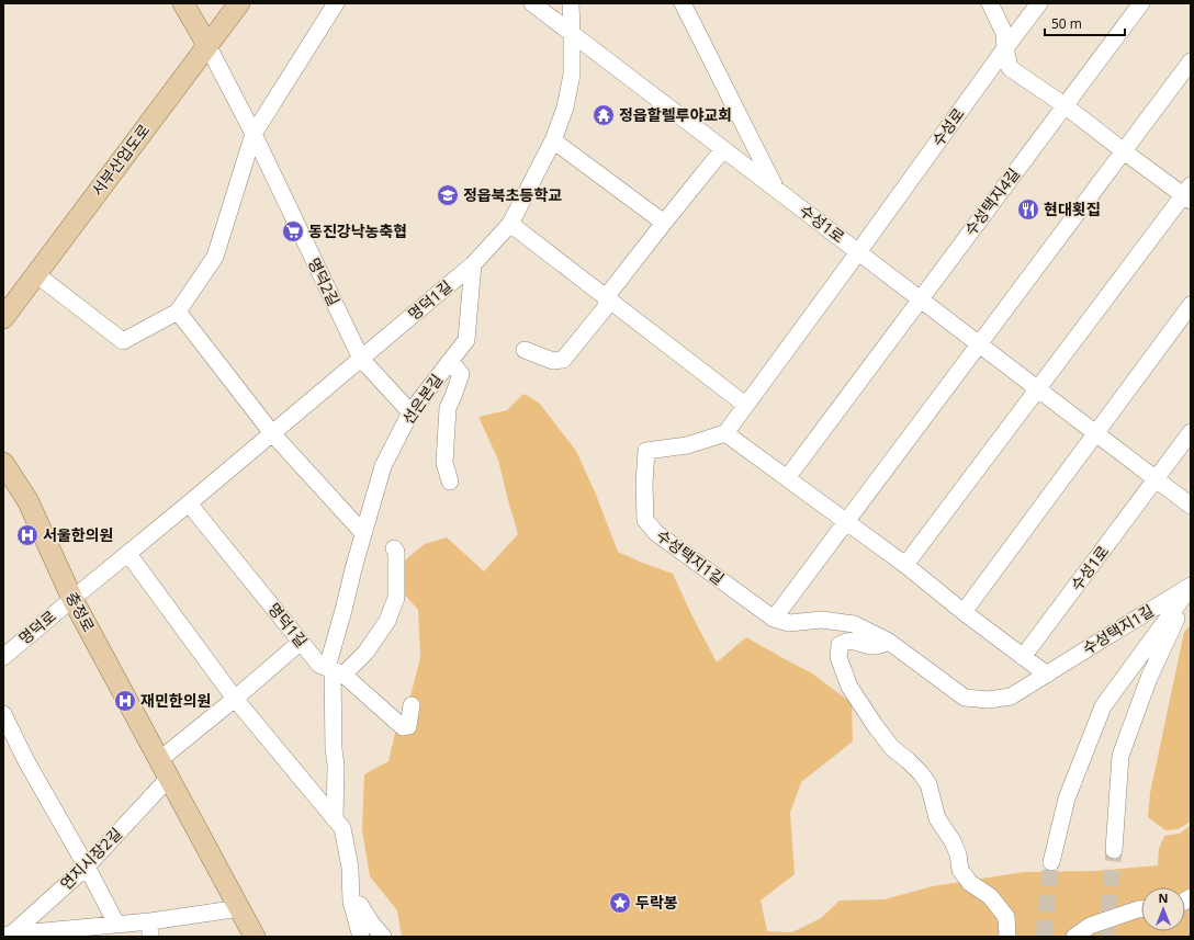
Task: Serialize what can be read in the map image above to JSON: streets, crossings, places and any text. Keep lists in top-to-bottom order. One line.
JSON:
{"streets":{"main road":["서부산업도로","충정로"],"street":["수성로","수성택지4길","수성1로","명덕2길","명덕1길","선은본길","수성택지1길","명덕로","연지시장2길"]},"crossings":[["수성로","수성1로"],["서부산업도로","명덕2길"],["수성택지4길","수성1로"],["수성1로","명덕1길"],["명덕2길","명덕1길"],["명덕2길","선은본길"],["명덕1길","선은본길"],["명덕1길","충정로"],["명덕1길","명덕로"],["충정로","명덕로"],["충정로","연지시장2길"]],"places":{"temple":["정읍할렐루야교회"],"school or university":["정읍북초등학교"],"restaurant":["현대횟집"],"supermarket":["동진강낙농축협"],"hospital":["서울한의원","재민한의원"],"place":["두락봉"]},"scale_bar":"50 m","north":"top"}
